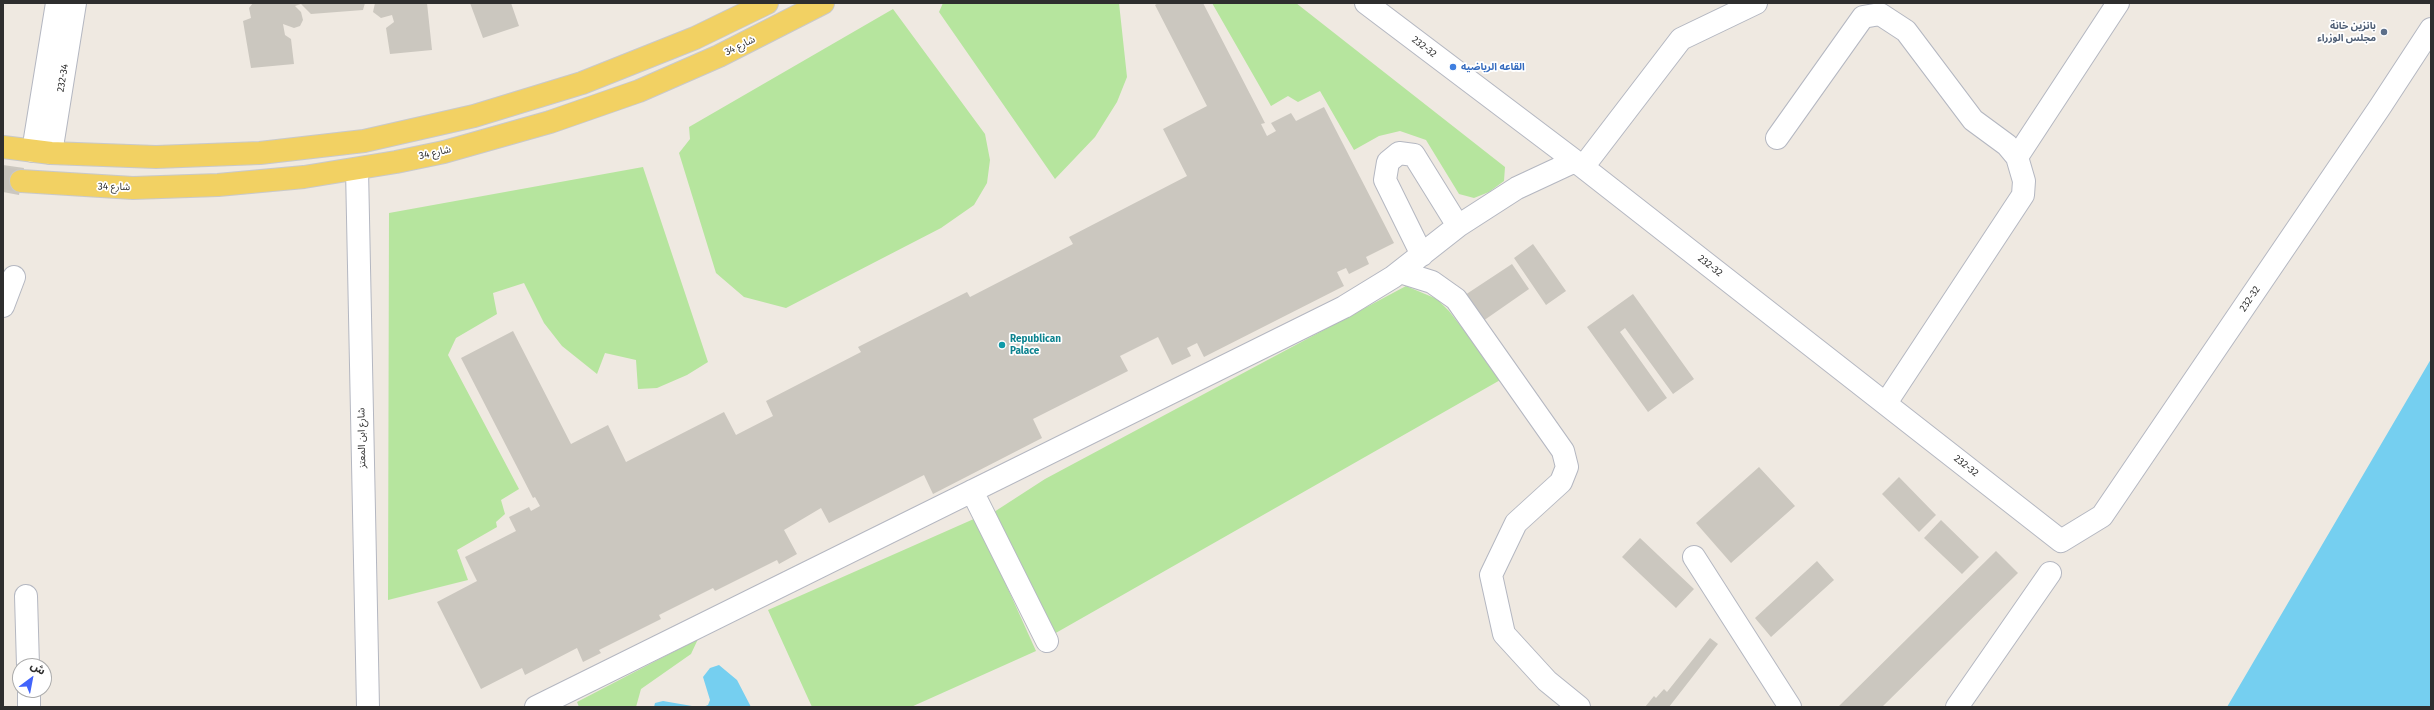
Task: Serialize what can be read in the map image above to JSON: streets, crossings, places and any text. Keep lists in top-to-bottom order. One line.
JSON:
{"streets":{"main road":["شارع 34"],"street":["232-32","232-34","شارع ابن المعتز"]},"crossings":[["شارع 34","شارع ابن المعتز"]],"places":["بانزين خانة مجلس الوزراء","القاعه الرياضيه","Republican Palace"],"north":"top right"}
